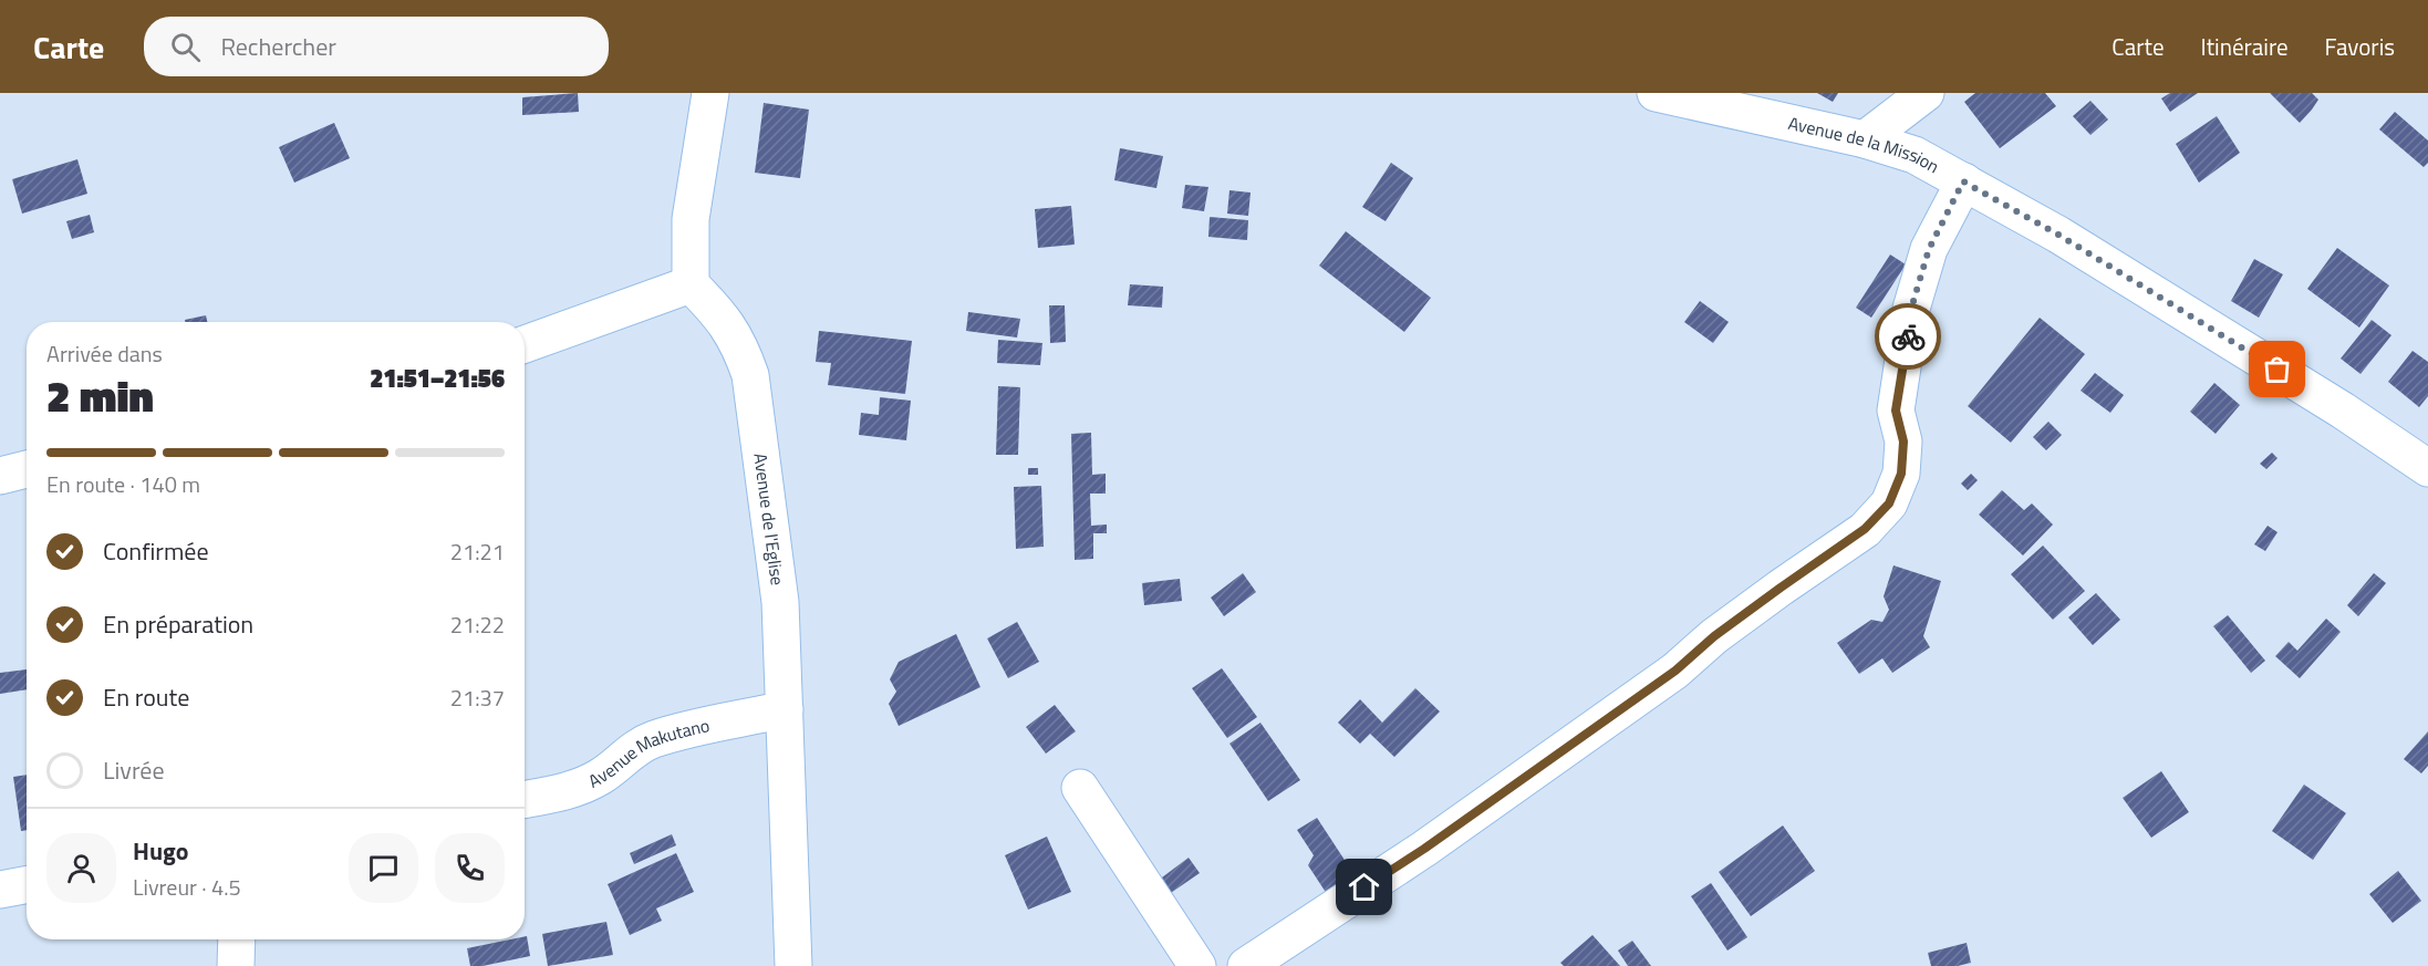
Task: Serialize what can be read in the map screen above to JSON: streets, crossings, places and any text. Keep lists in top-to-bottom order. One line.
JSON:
{"streets":{"street":["Avenue de la Mission","Avenue de l'Eglise","Avenue Makutano"]},"crossings":[["Avenue de l'Eglise","Avenue Makutano"]],"page":{"header":"Carte","search":"Rechercher","nav":["Carte","Itinéraire","Favoris"],"heading":["2 min","Arrivée dans","21:51–21:56"],"panel":["Hugo","Livreur · 4.5"],"bar":"En route · 140 m","list":[["Confirmée","21:21"],["En préparation","21:22"],["En route","21:37"],"Livrée"]}}
